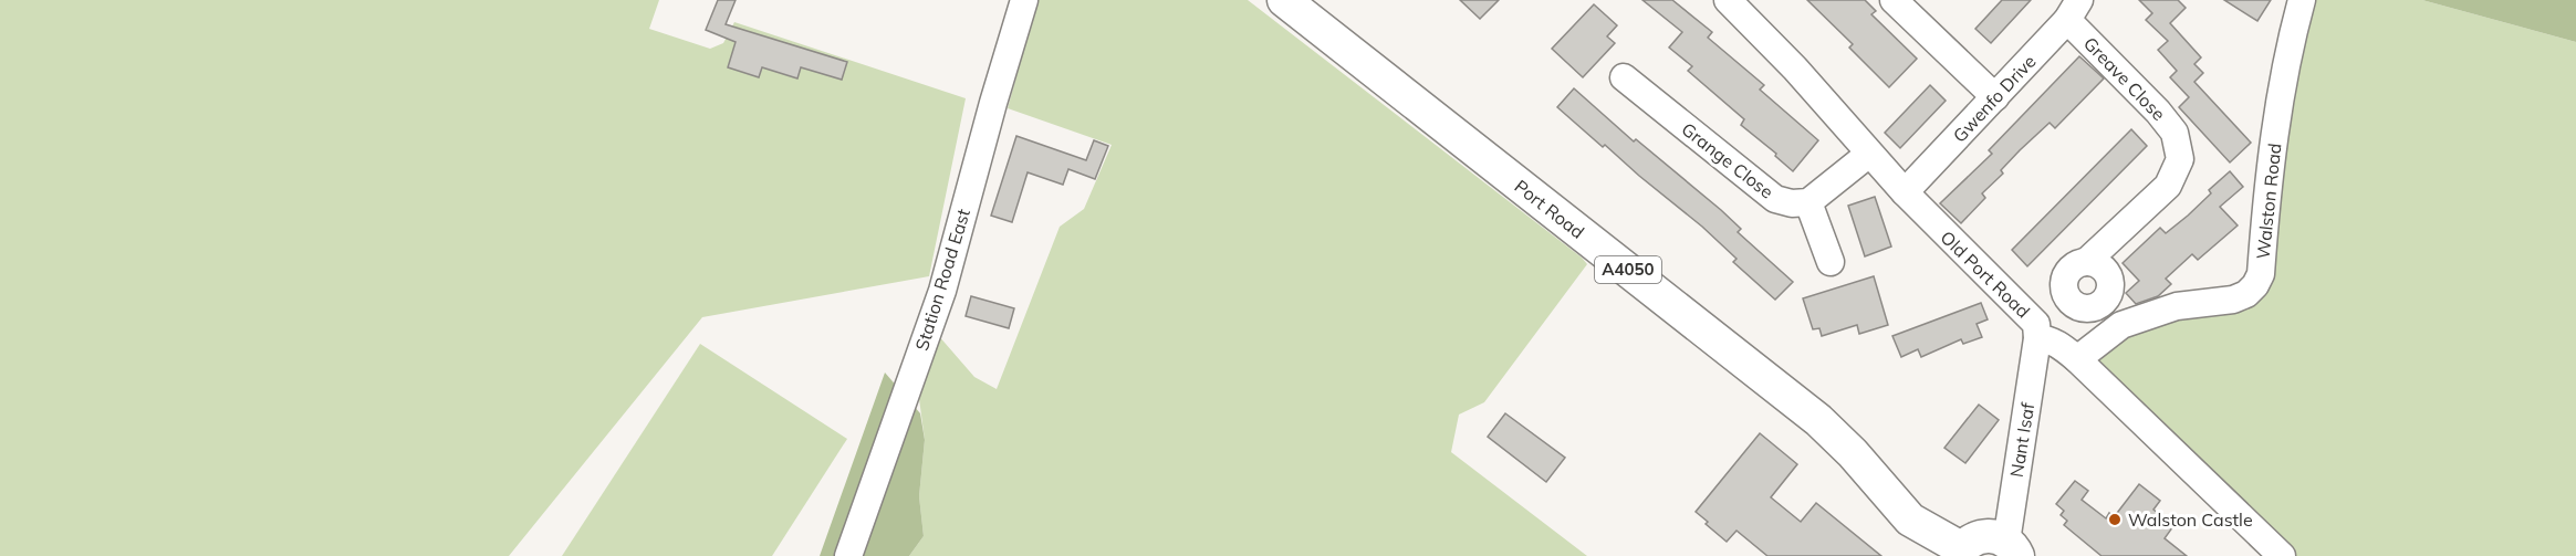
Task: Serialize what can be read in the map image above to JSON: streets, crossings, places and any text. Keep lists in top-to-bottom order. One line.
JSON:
{"streets":{"main road":["Port Road","A4050"],"street":["Greave Close","Gwenfo Drive","Grange Close","Walston Road","Old Port Road","Station Road East","Nant Isaf"]},"crossings":[["Greave Close","Gwenfo Drive"],["Gwenfo Drive","Old Port Road"],["Walston Road","Old Port Road"],["Old Port Road","Nant Isaf"]],"places":["Walston Castle"]}
